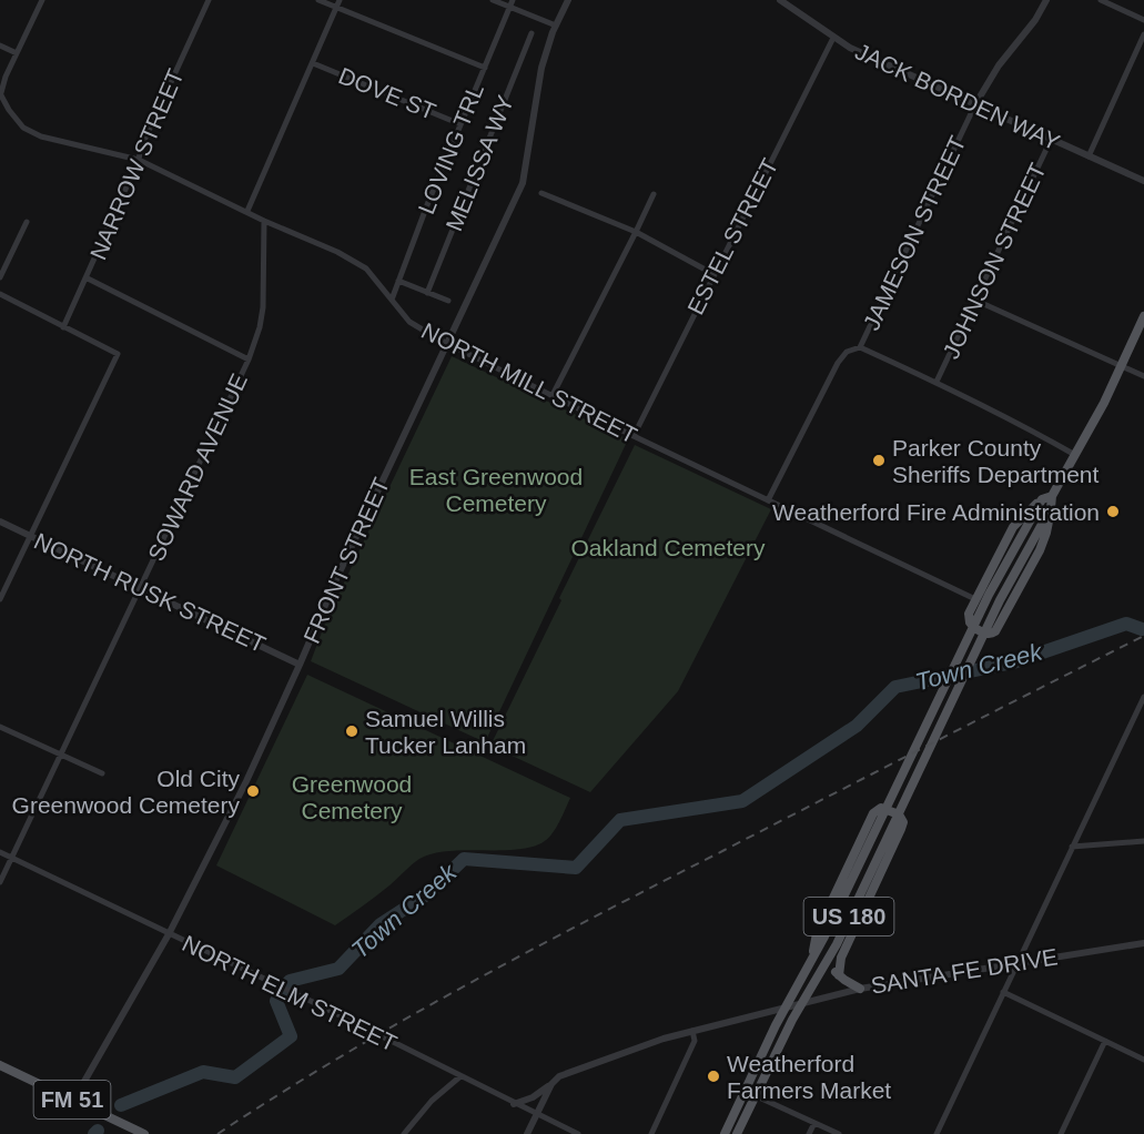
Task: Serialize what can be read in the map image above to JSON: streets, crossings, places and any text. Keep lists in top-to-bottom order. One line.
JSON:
{"streets":{"main road":["US 180","FM 51"],"street":["DOVE ST","JACK BORDEN WAY","LOVING TRL","MELISSA WY","NARROW STREET","JAMESON STREET","ESTEL STREET","JOHNSON STREET","NORTH MILL STREET","SOWARD AVENUE","FRONT STREET","NORTH RUSK STREET","SANTA FE DRIVE","NORTH ELM STREET"]},"crossings":[["DOVE ST","LOVING TRL"],["JACK BORDEN WAY","JAMESON STREET"],["JACK BORDEN WAY","ESTEL STREET"],["JACK BORDEN WAY","JOHNSON STREET"],["LOVING TRL","NORTH MILL STREET"],["NARROW STREET","NORTH MILL STREET"],["JAMESON STREET","NORTH MILL STREET"],["ESTEL STREET","NORTH MILL STREET"],["NORTH MILL STREET","SOWARD AVENUE"],["NORTH MILL STREET","FRONT STREET"],["SOWARD AVENUE","NORTH RUSK STREET"],["SOWARD AVENUE","NORTH ELM STREET"],["FRONT STREET","NORTH RUSK STREET"],["FRONT STREET","NORTH ELM STREET"],["FRONT STREET","FM 51"],["US 180","SANTA FE DRIVE"],["SANTA FE DRIVE","NORTH ELM STREET"]],"water":["Town Creek"],"parks":["East Greenwood Cemetery","Oakland Cemetery","Greenwood Cemetery"],"places":["Parker County Sheriffs Department","Weatherford Fire Administration","Samuel Willis Tucker Lanham","Old City Greenwood Cemetery","Weatherford Farmers Market"]}
